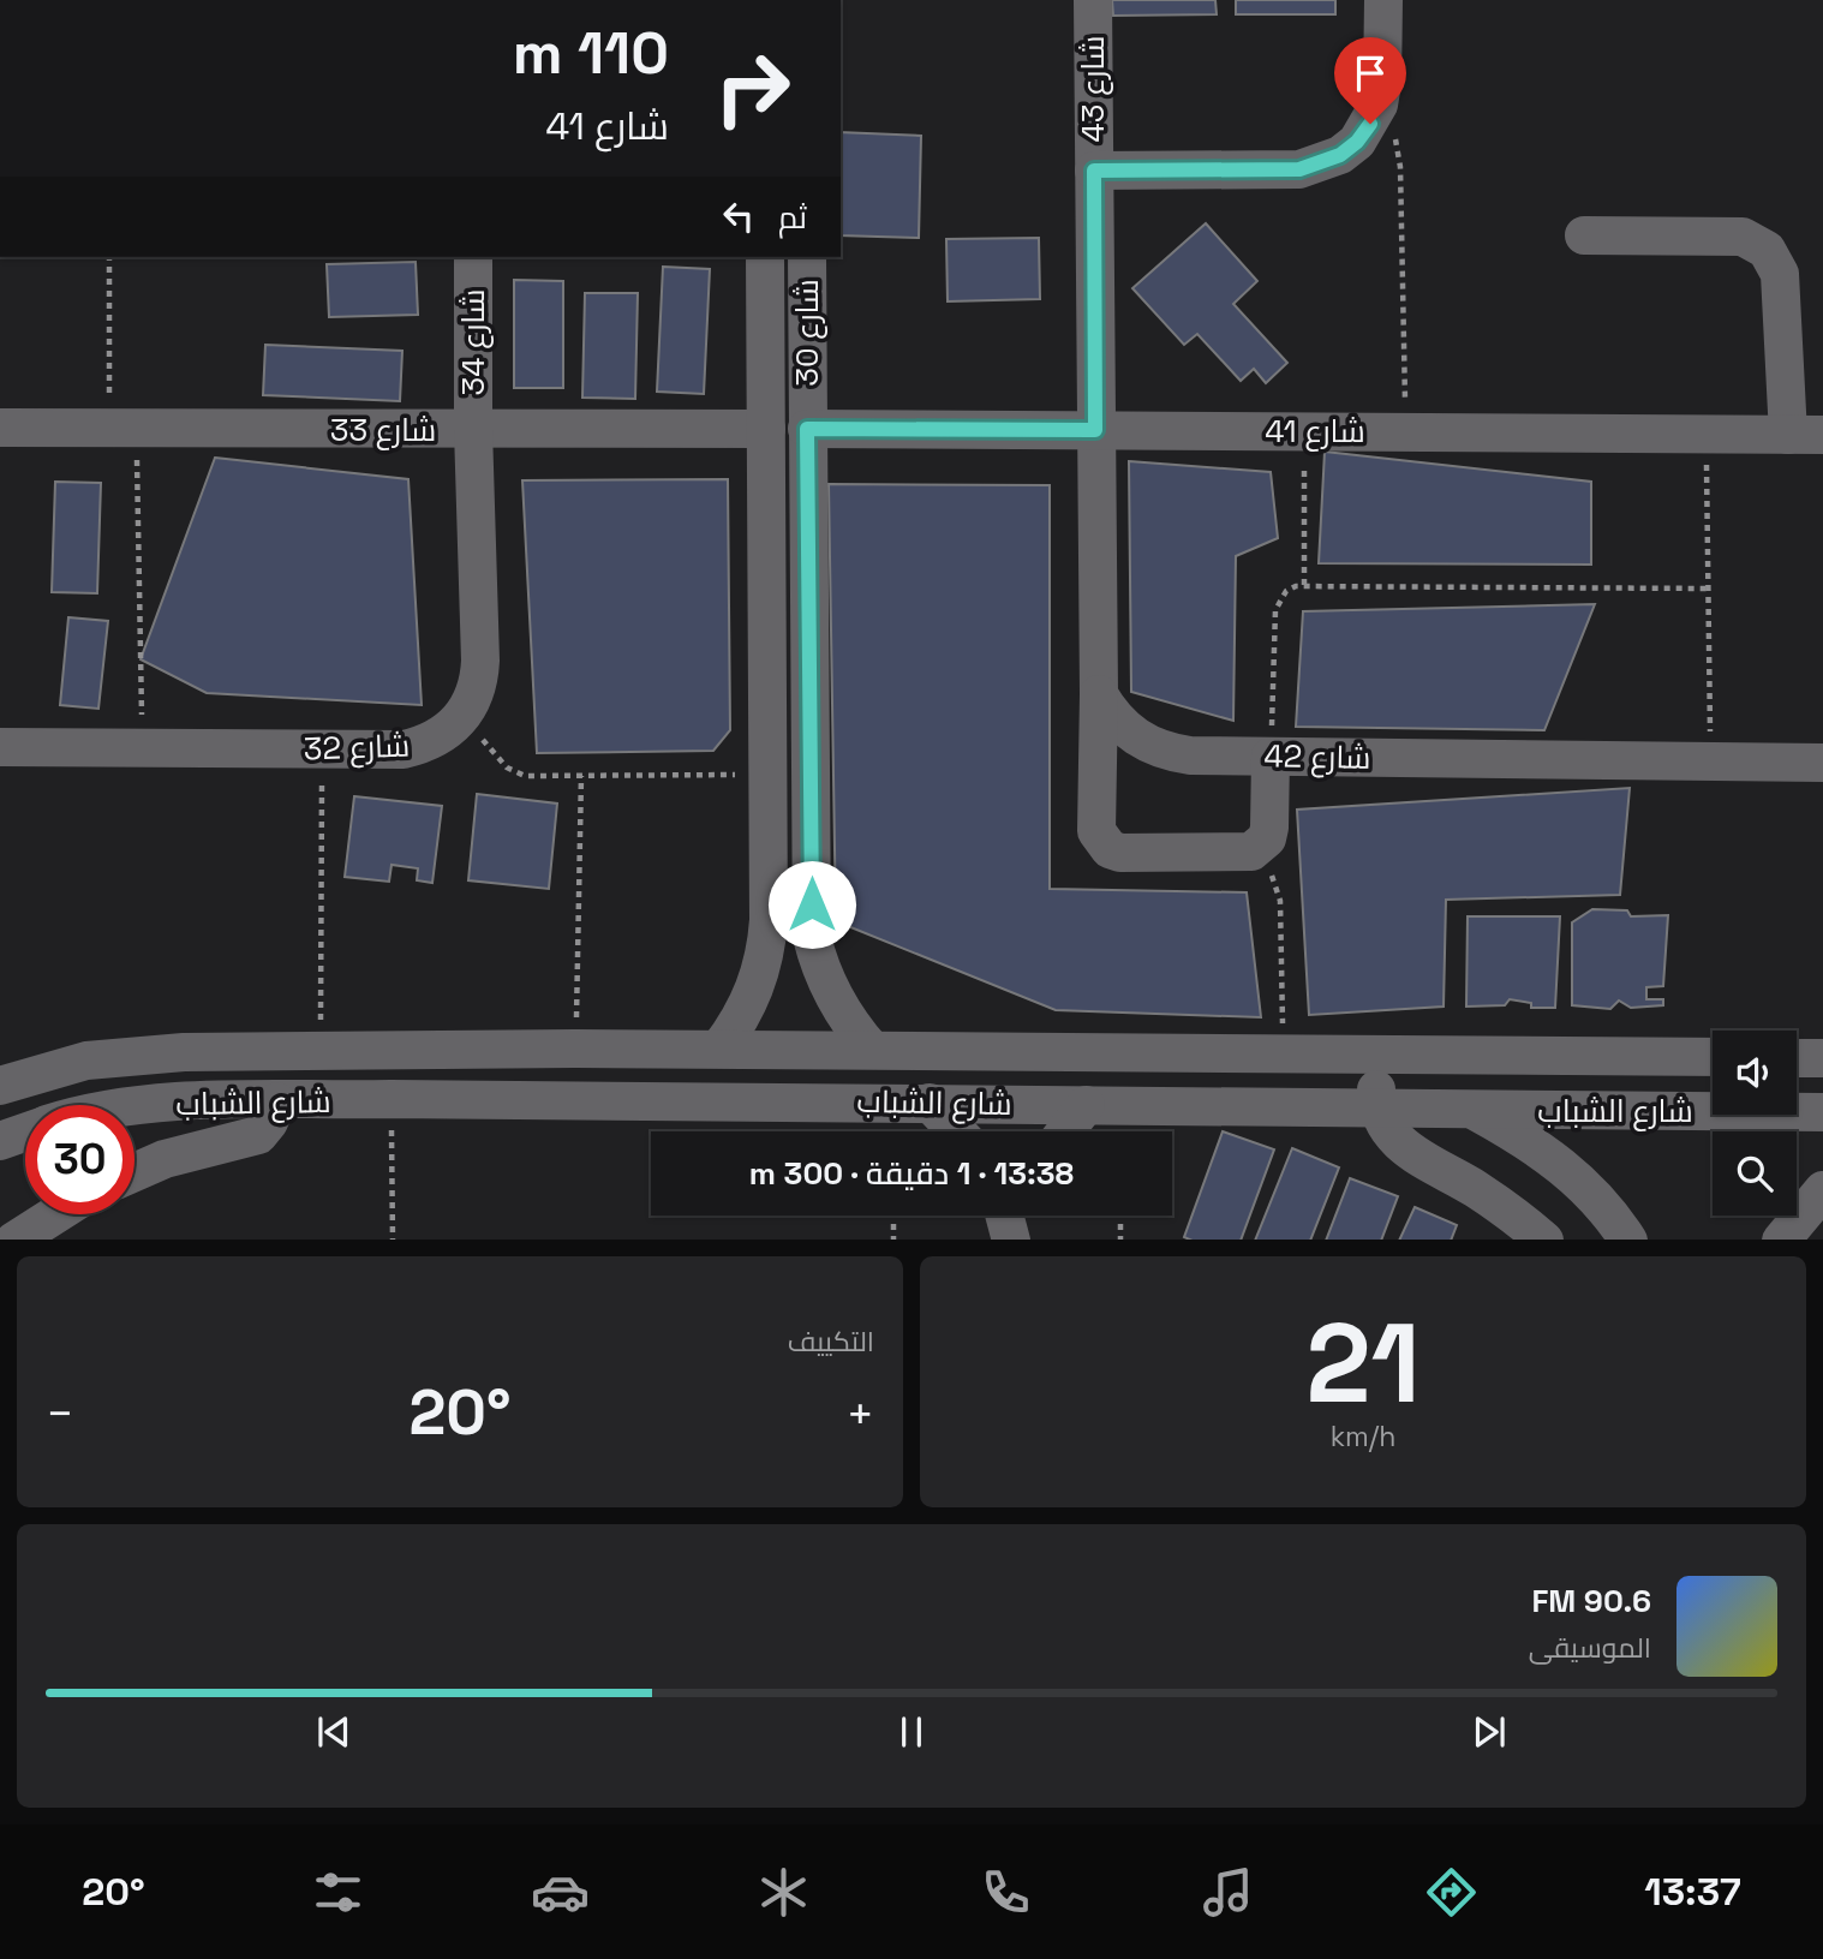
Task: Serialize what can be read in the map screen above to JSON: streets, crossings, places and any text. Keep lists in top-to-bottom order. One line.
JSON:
{"streets":{"street":["شارع 43","شارع 30","شارع 34","شارع 33","شارع 41","شارع 32","شارع 42","شارع الشباب"]},"crossings":[["شارع 43","شارع 41"],["شارع 30","شارع 33"],["شارع 30","شارع 41"],["شارع 30","شارع الشباب"],["شارع 34","شارع 33"],["شارع 34","شارع 32"],["شارع 33","شارع 32"]],"page":{"turn":["110 m","شارع 41"],"then":"ثم","limit":"30","trip":"13:38 · 1 دقيقة · 300 m","tile":[["21","km/h"],"التكييف"],"heat":["−","20°","+"],"song":["90.6 FM","الموسيقى"],"tabs":["13:37","20°"]}}
